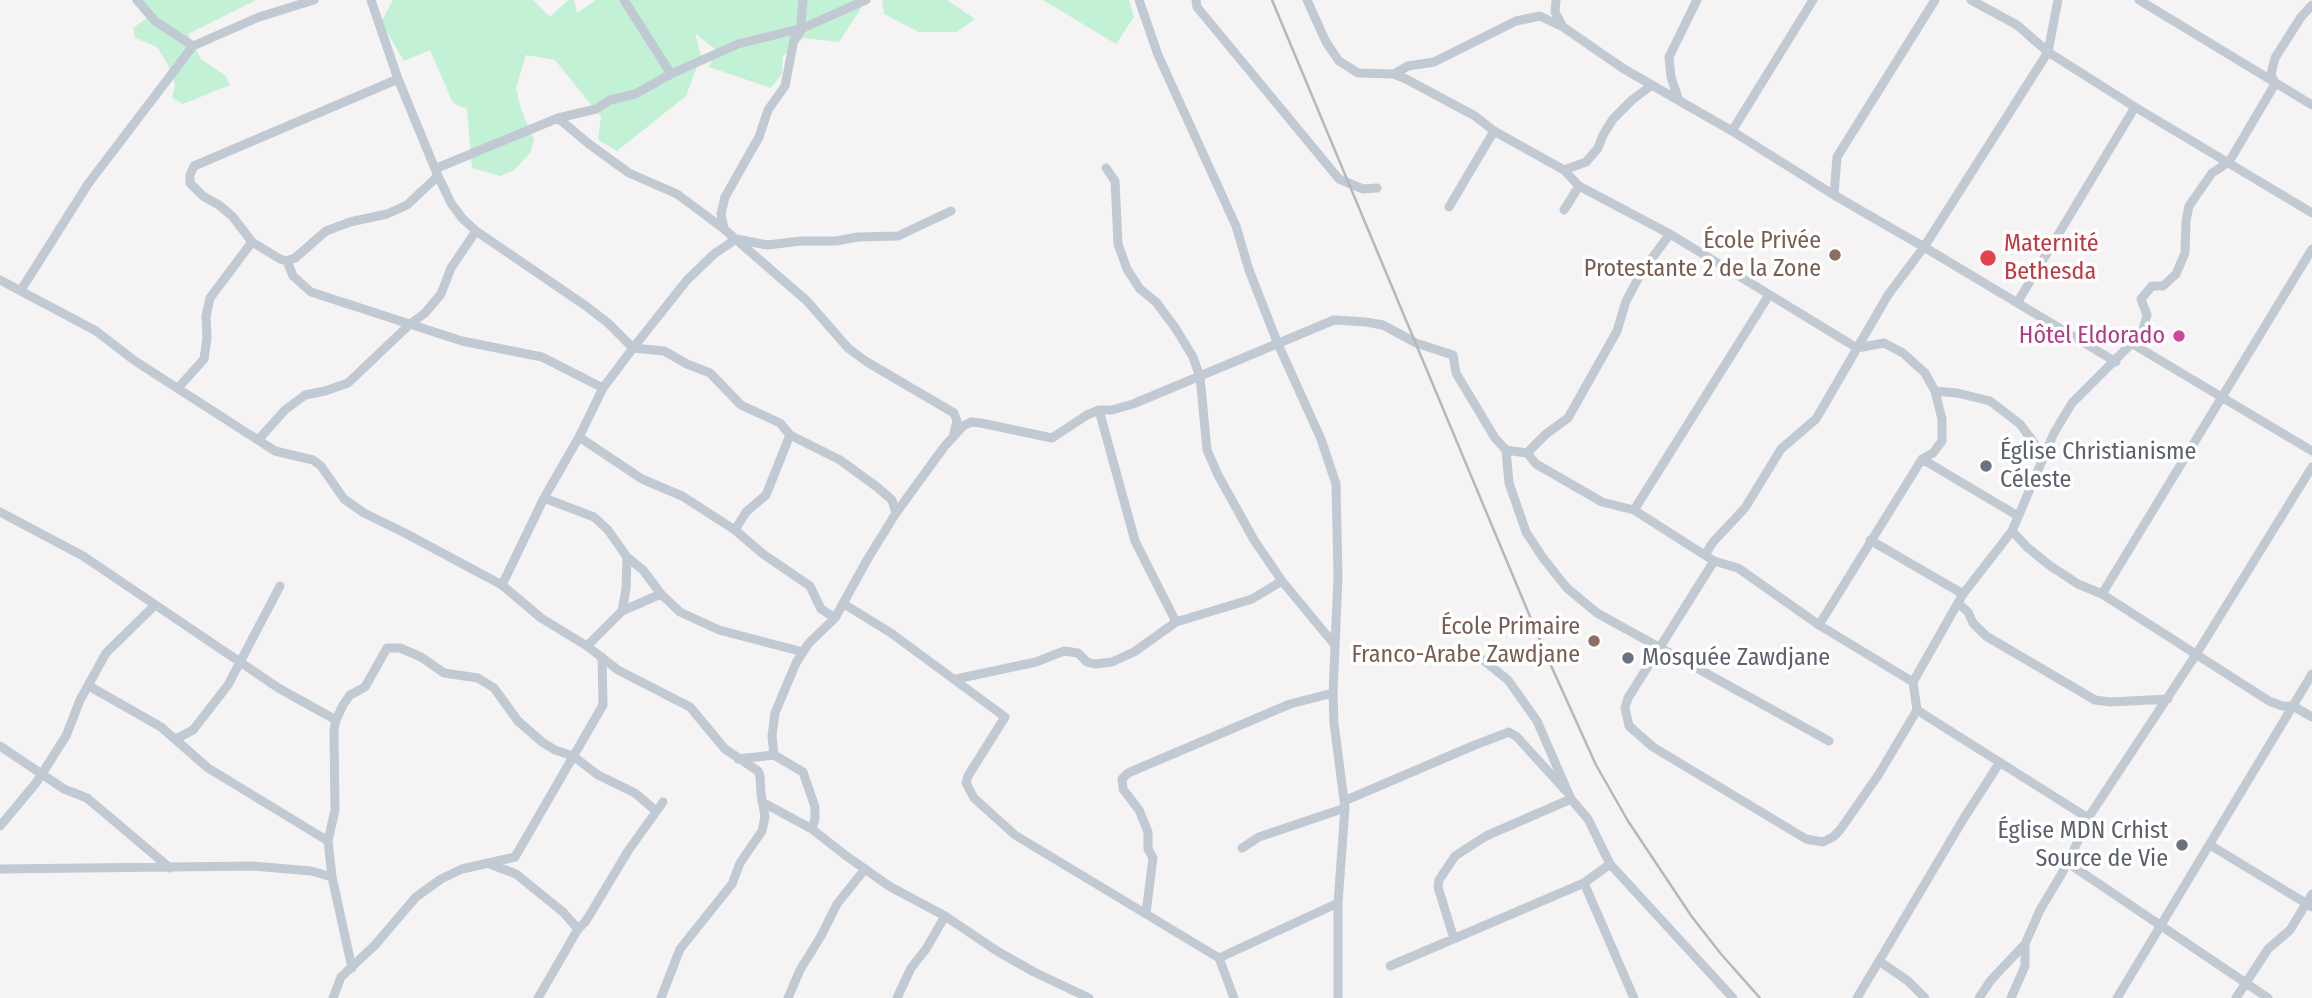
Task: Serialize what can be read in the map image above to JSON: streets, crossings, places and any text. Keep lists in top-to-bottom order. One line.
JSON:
{"places":["École Privée Protestante 2 de la Zone","Maternité Bethesda","Hôtel Eldorado","Église Christianisme Céleste","École Primaire Franco-Arabe Zawdjane","Mosquée Zawdjane","Église MDN Crhist Source de Vie"]}
